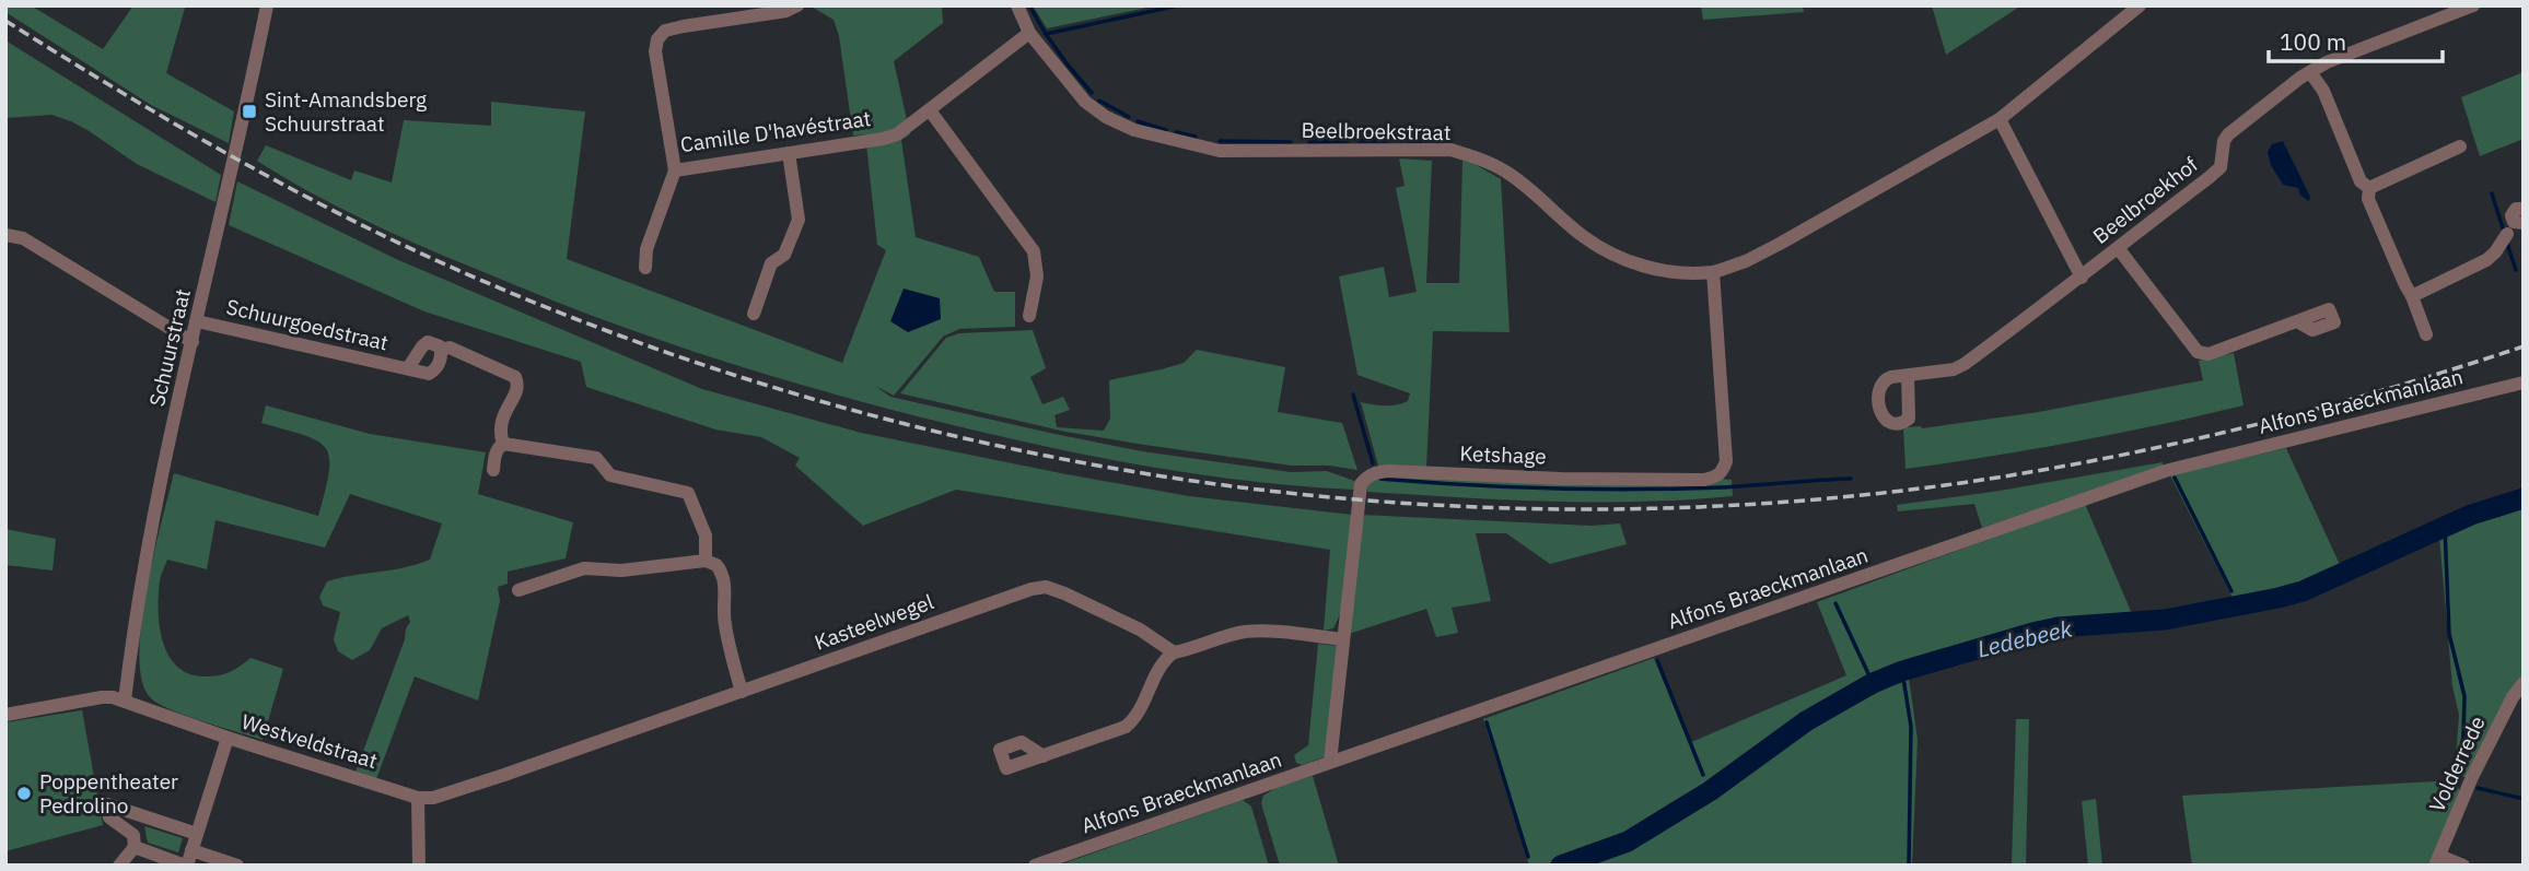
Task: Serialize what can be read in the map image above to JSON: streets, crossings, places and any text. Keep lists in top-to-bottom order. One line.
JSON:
{"streets":{"street":["Camille D'havéstraat","Beelbroekstraat","Beelbroekhof","Schuurgoedstraat","Schuurstraat","Alfons Braeckmanlaan","Ketshage","Kasteelwegel","Westveldstraat","Volderrede"]},"crossings":[["Camille D'havéstraat","Beelbroekstraat"],["Beelbroekstraat","Ketshage"],["Schuurgoedstraat","Schuurstraat"],["Schuurstraat","Westveldstraat"],["Alfons Braeckmanlaan","Ketshage"],["Kasteelwegel","Westveldstraat"]],"water":["Ledebeek"],"places":{"transit":["Sint-Amandsberg Schuurstraat"],"other":["Poppentheater Pedrolino"]},"scale_bar":"100 m"}
